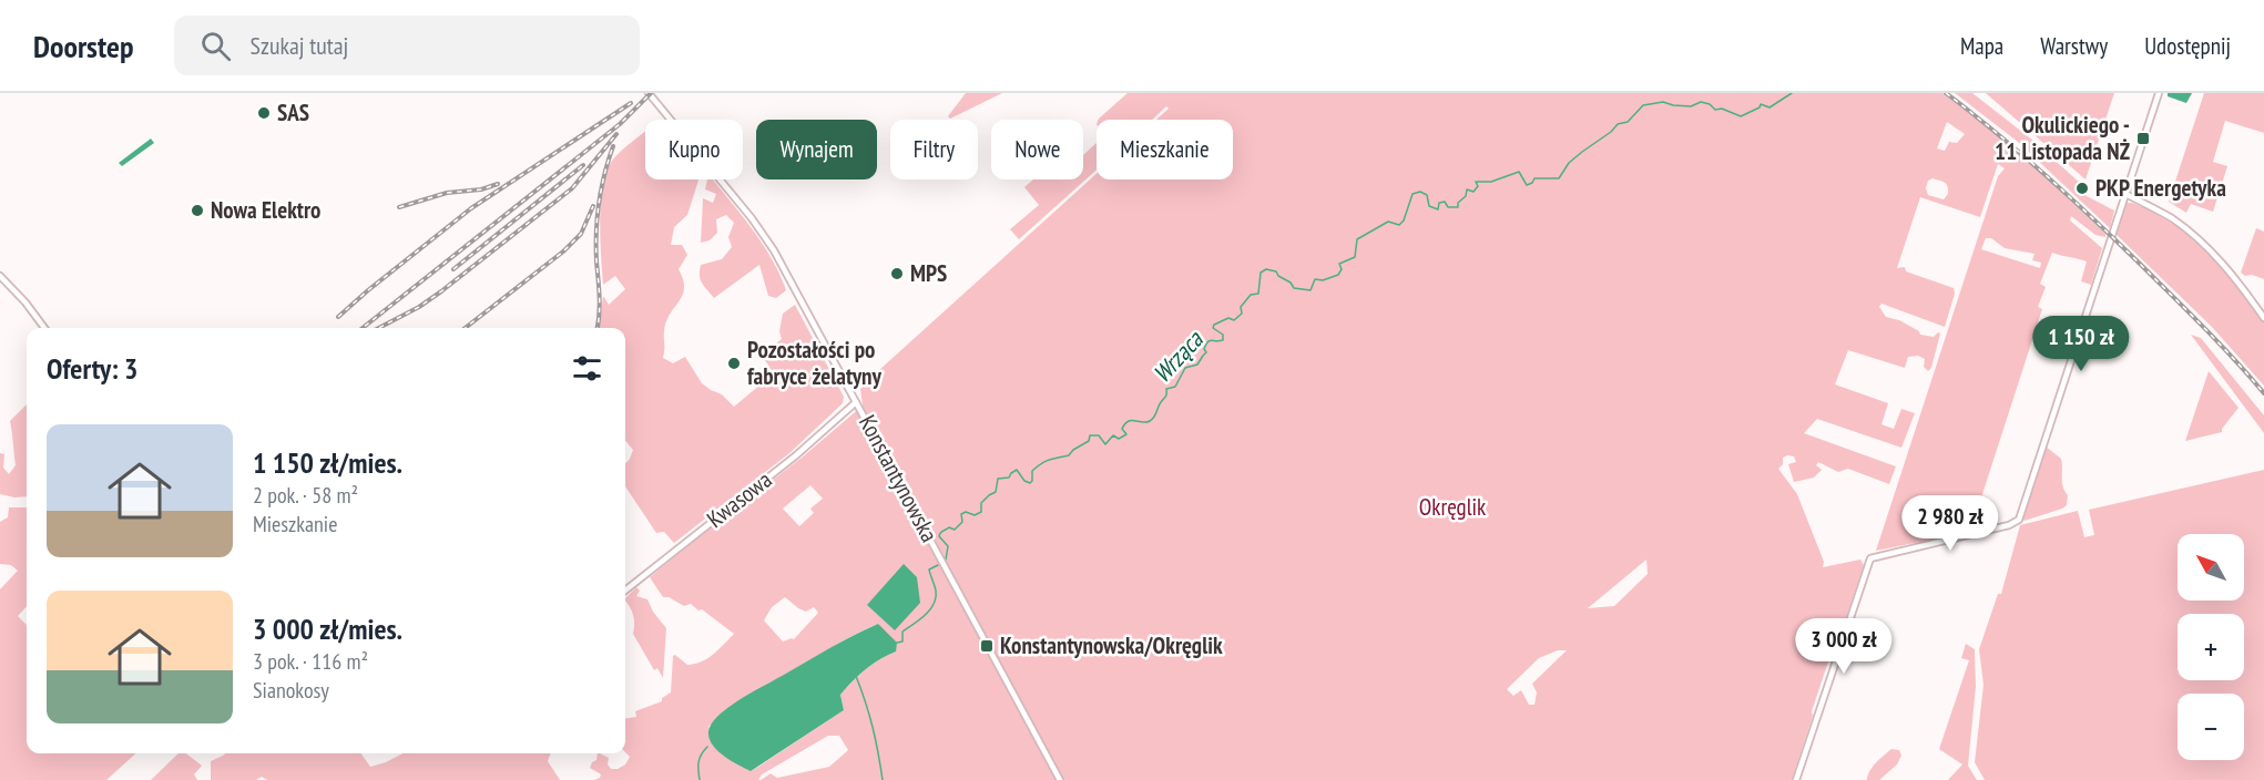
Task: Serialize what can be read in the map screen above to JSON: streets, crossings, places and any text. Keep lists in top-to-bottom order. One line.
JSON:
{"streets":{"street":["Konstantynowska","Kwasowa"]},"crossings":[["Konstantynowska","Kwasowa"]],"water":["Wrząca"],"parks":["Okręglik"],"places":{"other":["SAS","PKP Energetyka","Nowa Elektro","MPS","Pozostałości po fabryce żelatyny"],"transit":["Okulickiego - 11 Listopada NŻ","Konstantynowska/Okręglik"]},"north":"top left","page":{"header":"Doorstep","search":"Szukaj tutaj","nav":["Mapa","Warstwy","Udostępnij"],"chip":["Kupno","Wynajem","Filtry","Nowe","Mieszkanie"],"price":["1 150 zł","2 980 zł","3 000 zł"],"heading":"Oferty: 3","list":[{"name":"1 150 zł/mies.","note":"2 pok. · 58 m² · Mieszkanie"},{"name":"3 000 zł/mies.","note":"3 pok. · 116 m² · Sianokosy"}],"map_buttons":["+","−"]}}
